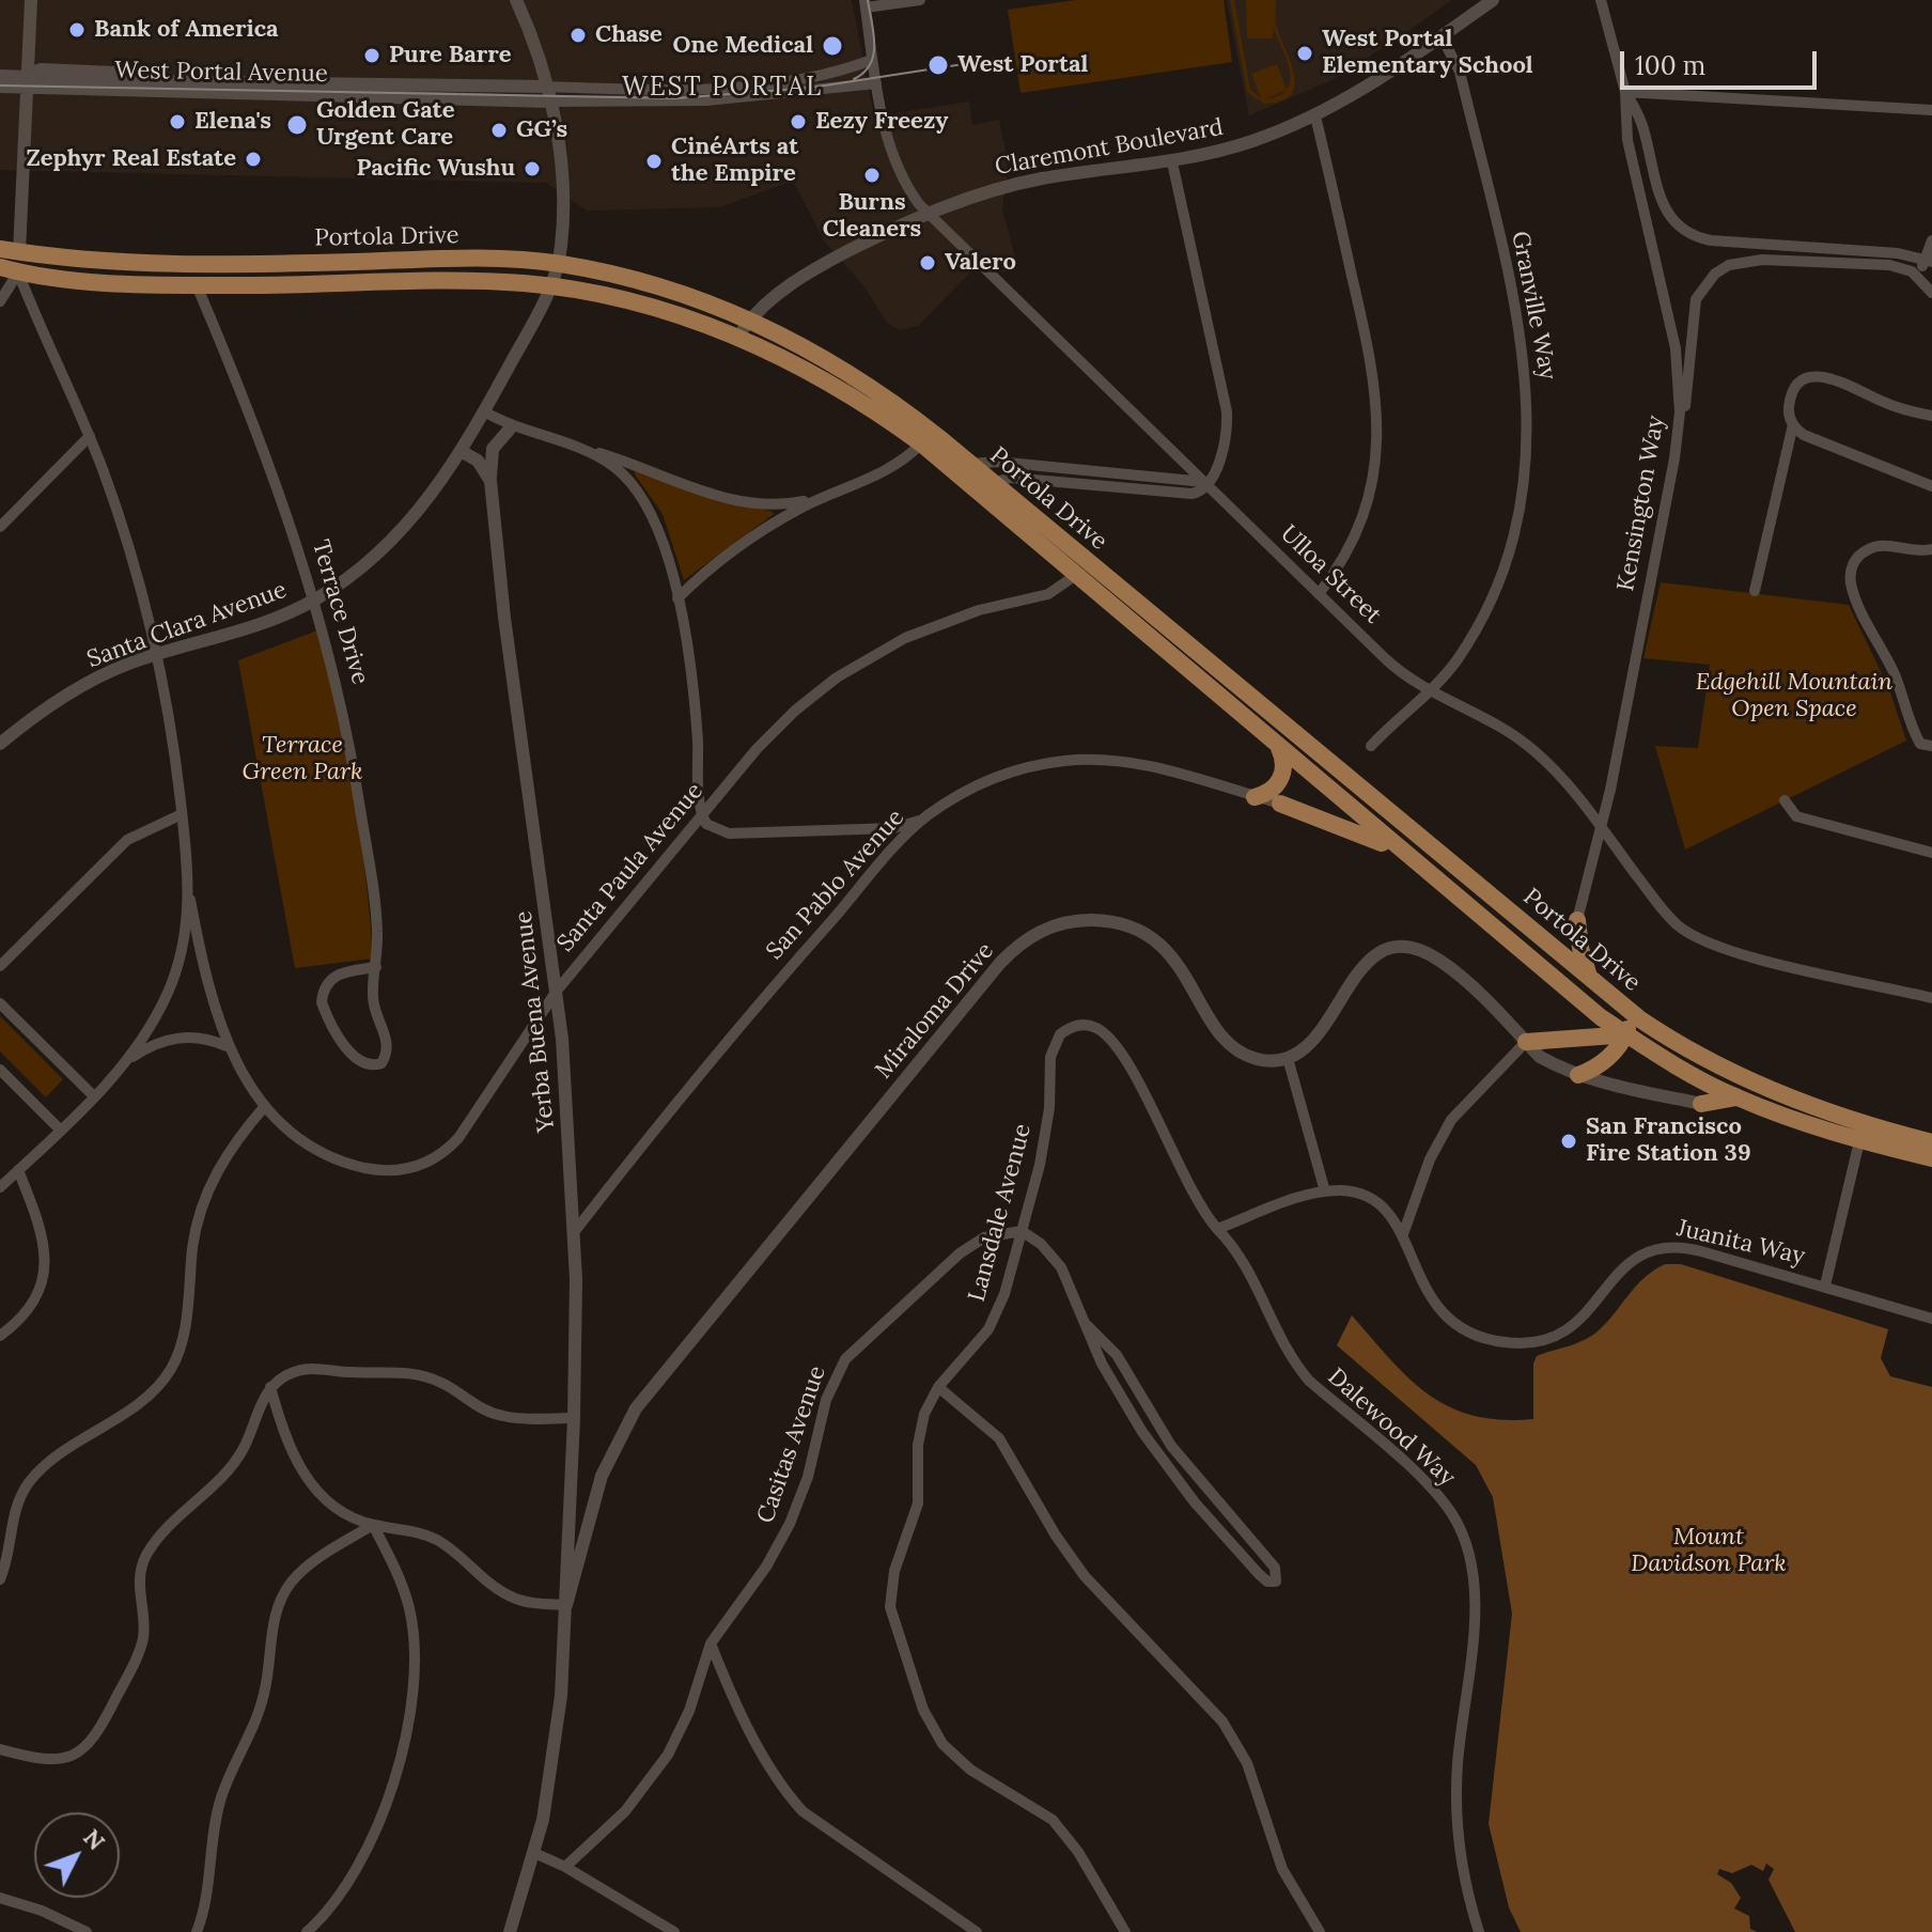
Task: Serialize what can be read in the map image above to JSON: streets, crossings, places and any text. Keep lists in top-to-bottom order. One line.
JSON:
{"streets":{"main road":["Portola Drive"],"street":["West Portal Avenue","Claremont Boulevard","Granville Way","Kensington Way","Ulloa Street","Terrace Drive","Santa Clara Avenue","Santa Paula Avenue","San Pablo Avenue","Miraloma Drive","Yerba Buena Avenue","Lansdale Avenue","Juanita Way","Dalewood Way","Casitas Avenue"]},"crossings":[["West Portal Avenue","Ulloa Street"],["West Portal Avenue","Santa Clara Avenue"],["Claremont Boulevard","Portola Drive"],["Claremont Boulevard","Granville Way"],["Claremont Boulevard","Ulloa Street"],["Portola Drive","Terrace Drive"],["Portola Drive","Santa Clara Avenue"],["Portola Drive","Santa Paula Avenue"],["Granville Way","Ulloa Street"],["Kensington Way","Ulloa Street"],["Terrace Drive","Santa Clara Avenue"],["Santa Paula Avenue","Yerba Buena Avenue"],["San Pablo Avenue","Yerba Buena Avenue"],["Miraloma Drive","Yerba Buena Avenue"],["Lansdale Avenue","Dalewood Way"],["Lansdale Avenue","Casitas Avenue"]],"districts":["WEST PORTAL"],"parks":["Edgehill Mountain Open Space","Terrace Green Park","Mount Davidson Park"],"places":["Bank of America","Chase","One Medical","West Portal Elementary School","Pure Barre","West Portal","Elena's","Eezy Freezy","Golden Gate Urgent Care","GG’s","Zephyr Real Estate","CinéArts at the Empire","Pacific Wushu","Burns Cleaners","Valero","San Francisco Fire Station 39"],"scale_bar":"100 m","north":"top right"}
